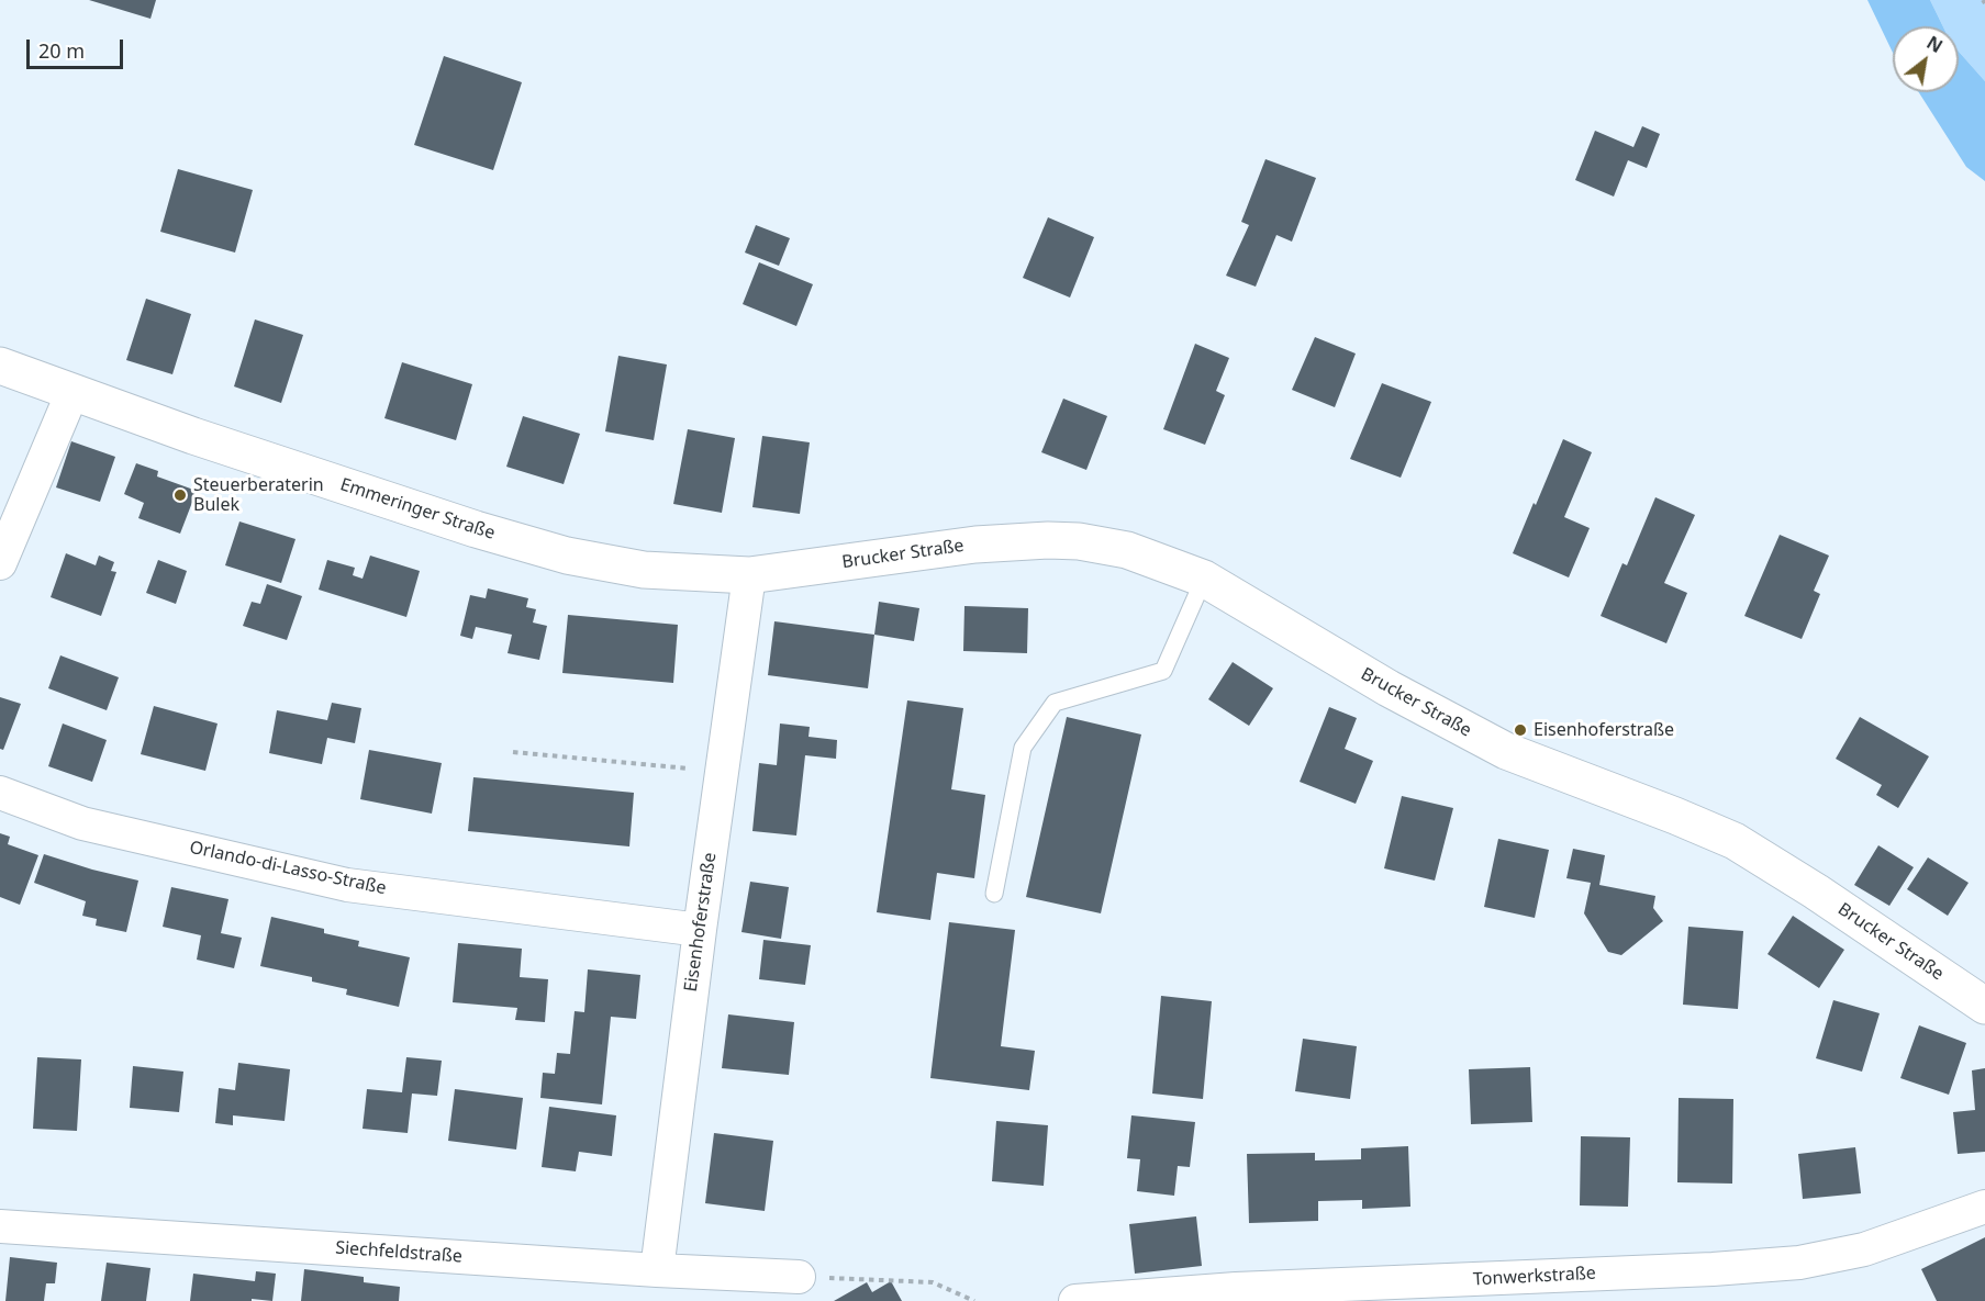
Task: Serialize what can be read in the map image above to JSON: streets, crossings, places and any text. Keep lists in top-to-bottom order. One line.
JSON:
{"streets":{"street":["Emmeringer Straße","Brucker Straße","Orlando-di-Lasso-Straße","Eisenhoferstraße","Siechfeldstraße","Tonwerkstraße"]},"crossings":[["Emmeringer Straße","Brucker Straße"],["Emmeringer Straße","Eisenhoferstraße"],["Orlando-di-Lasso-Straße","Eisenhoferstraße"],["Eisenhoferstraße","Siechfeldstraße"]],"places":["Steuerberaterin Bulek","Eisenhoferstraße"],"scale_bar":"20 m","north":"top right"}
